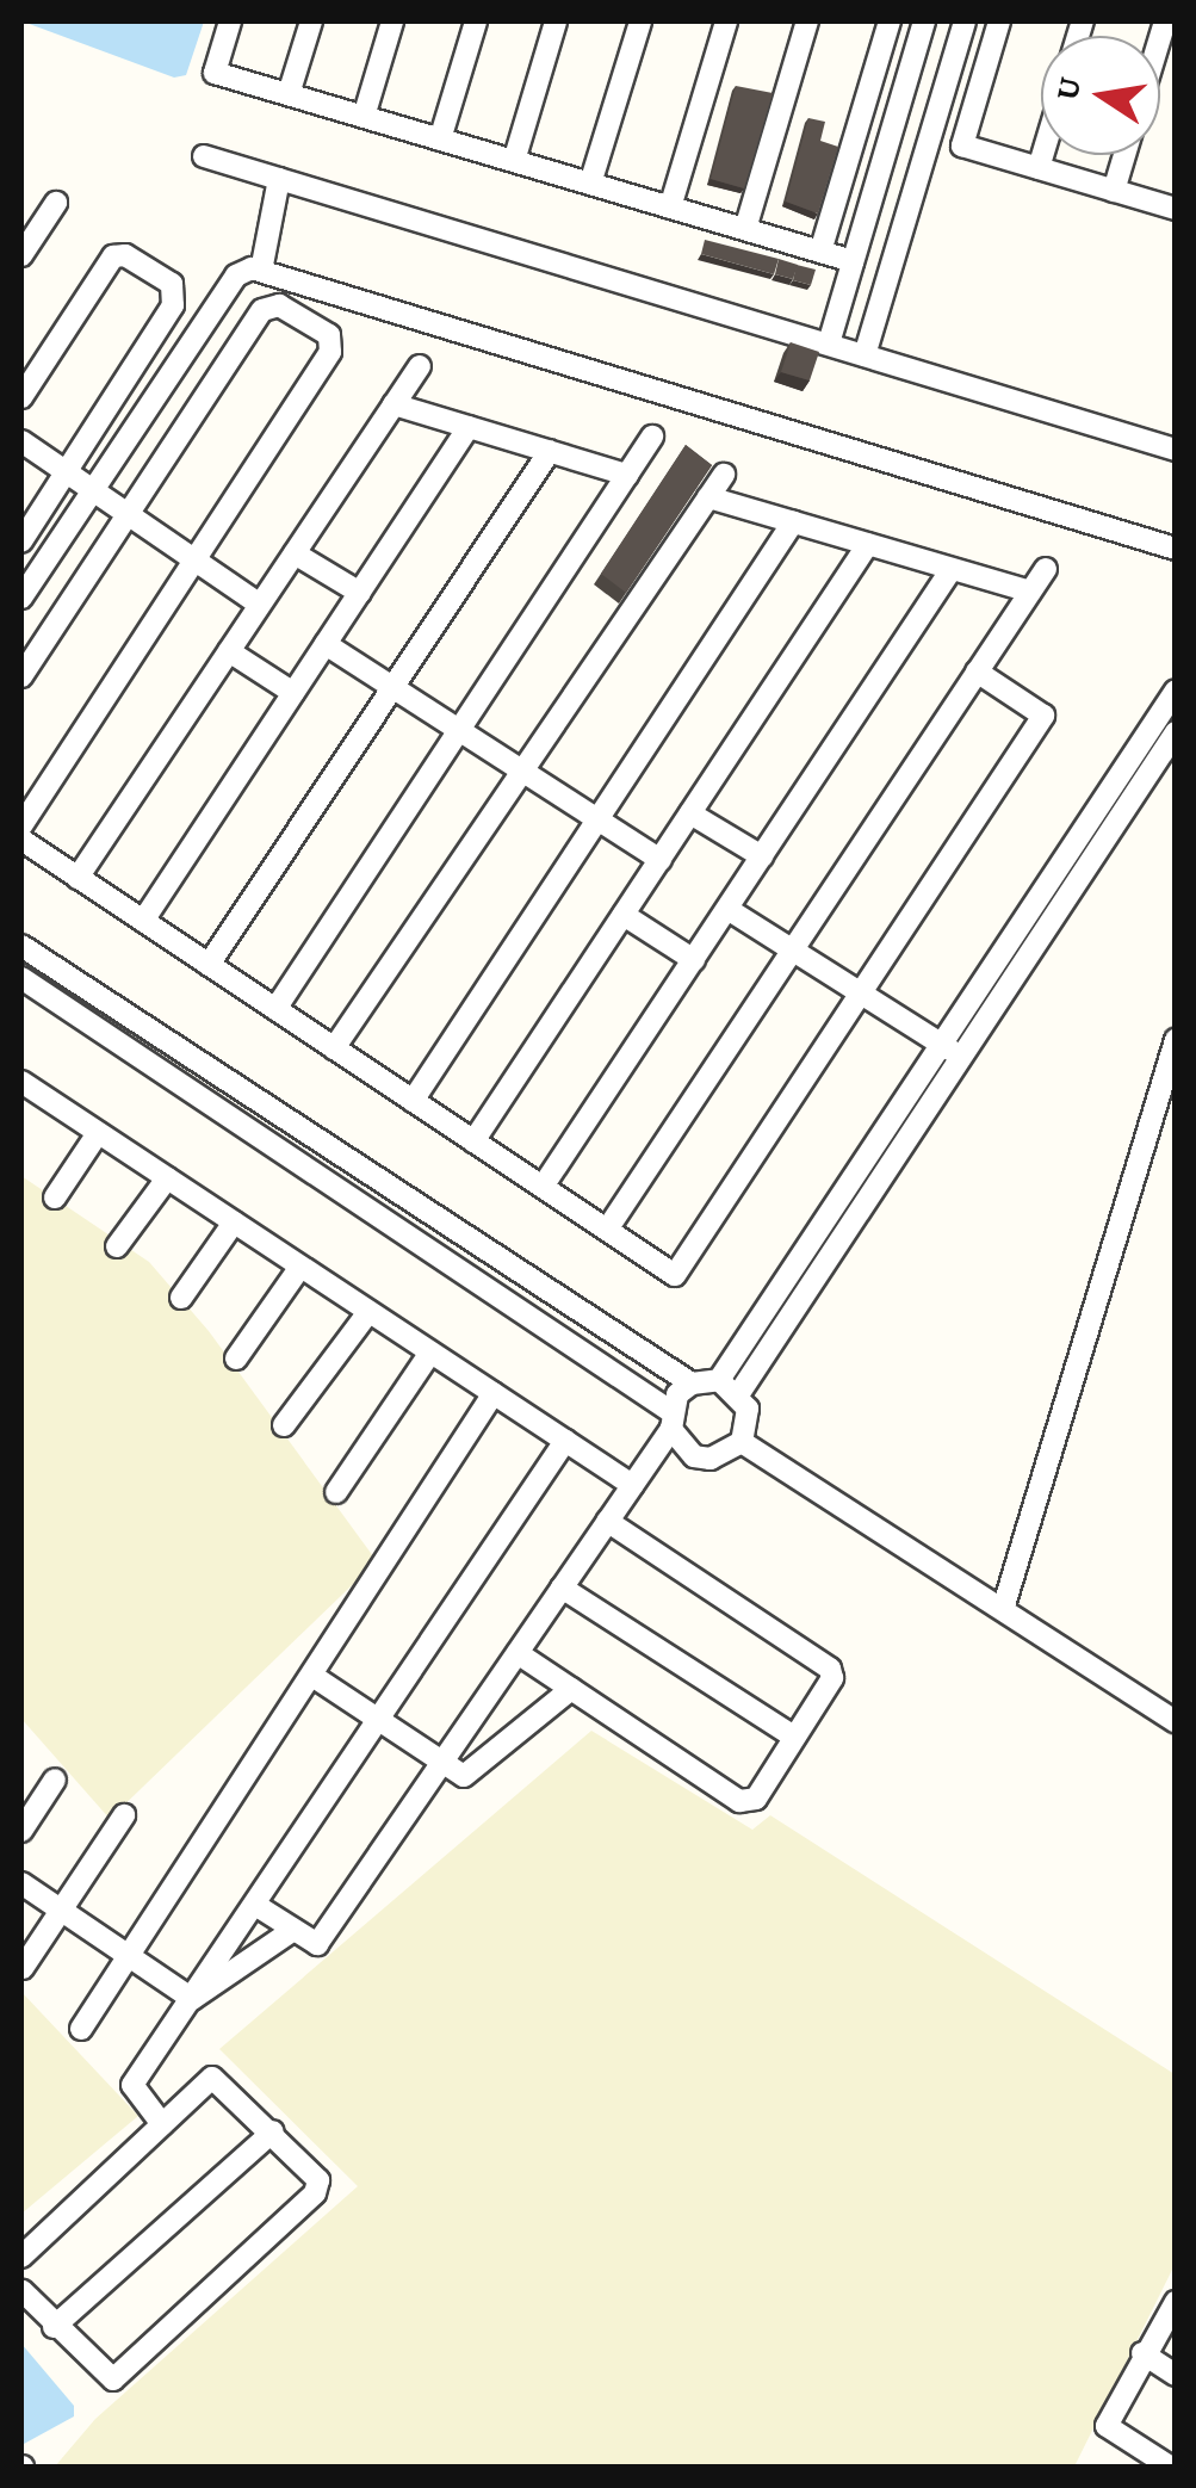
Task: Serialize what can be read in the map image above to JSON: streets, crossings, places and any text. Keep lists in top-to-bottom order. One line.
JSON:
{"north":"left"}
